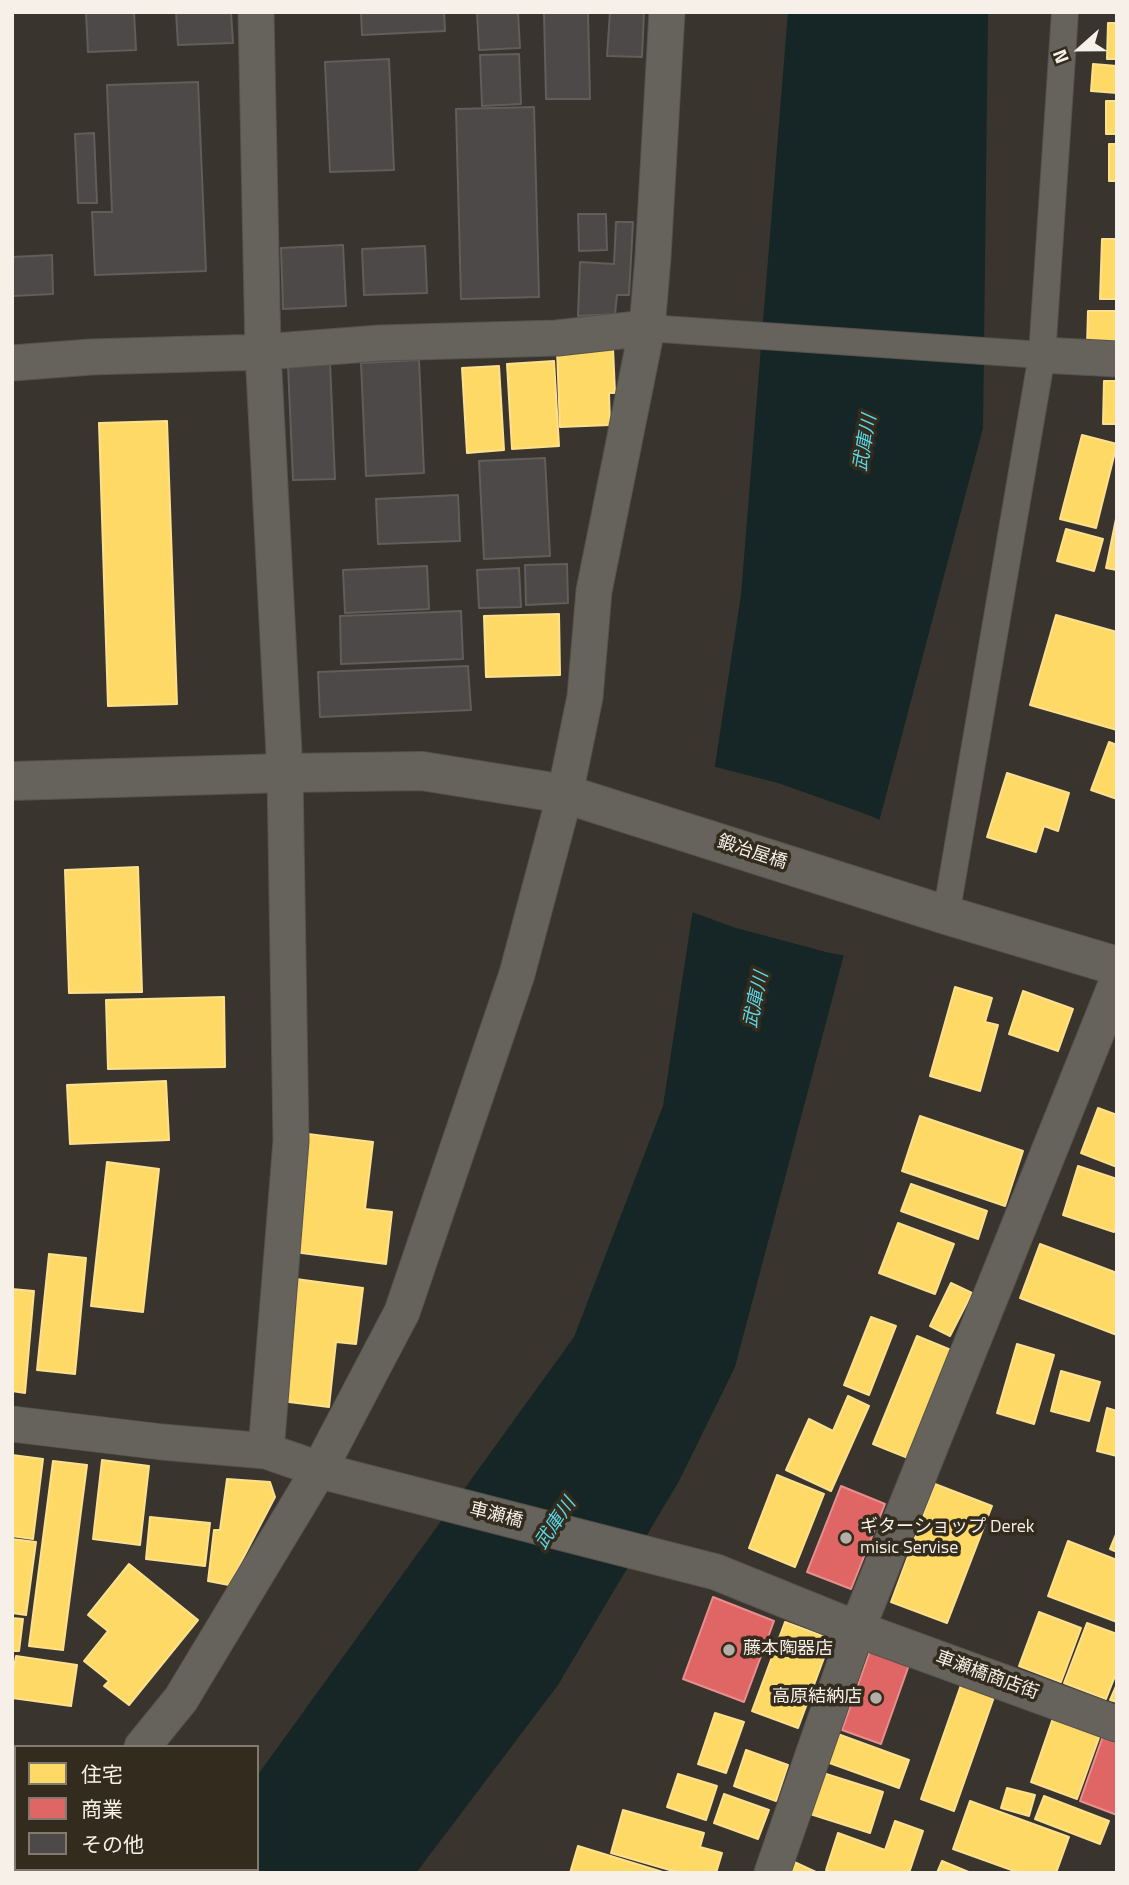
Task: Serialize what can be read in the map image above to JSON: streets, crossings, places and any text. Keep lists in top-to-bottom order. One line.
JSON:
{"streets":{"street":["鍛冶屋橋","車瀬橋","車瀬橋商店街"]},"crossings":[["車瀬橋","車瀬橋商店街"]],"water":["武庫川"],"places":["ギターショップ Derek misic Servise","藤本陶器店","高原結納店"],"legend":["住宅","商業","その他"],"north":"left"}
